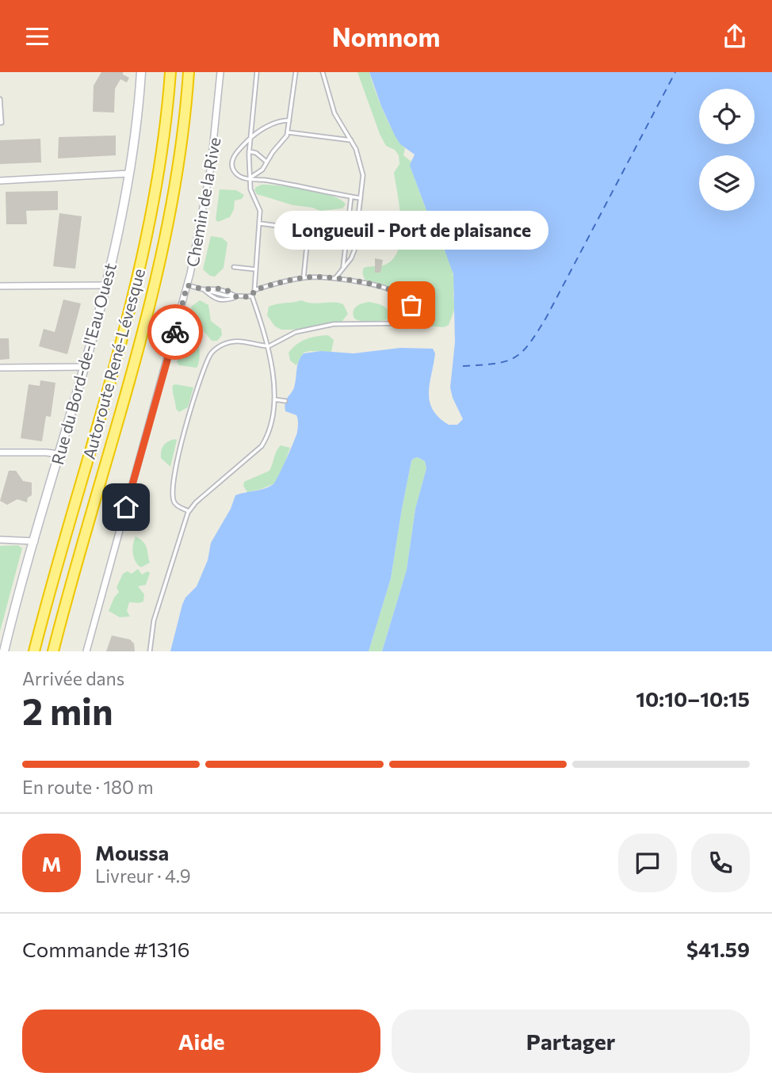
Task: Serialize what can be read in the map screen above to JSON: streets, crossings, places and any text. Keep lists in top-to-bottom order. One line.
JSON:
{"streets":{"highway":["Autoroute René-Lévesque"],"street":["Chemin de la Rive","Rue du Bord-de-l'Eau Ouest"]},"places":["Longueuil - Port de plaisance"],"page":{"header":"Nomnom","bubble":"Longueuil - Port de plaisance","heading":["2 min","Arrivée dans","10:10–10:15"],"panel":["Moussa","Livreur · 4.9","Commande #1316","$41.59"],"bar":"En route · 180 m","round":"M","buttons":["Aide","Partager"]}}
